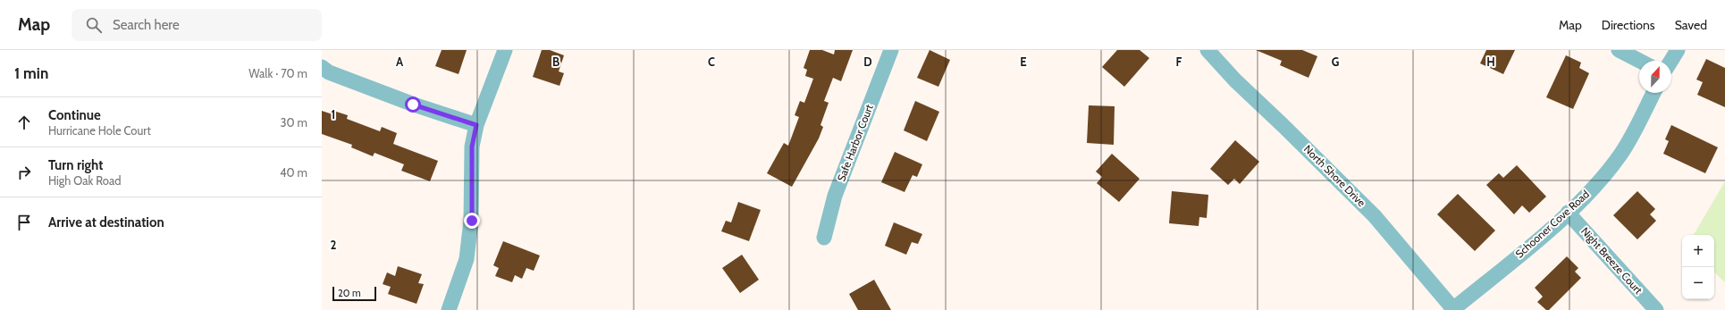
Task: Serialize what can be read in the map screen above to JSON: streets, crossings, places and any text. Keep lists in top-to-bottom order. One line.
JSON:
{"streets":{"street":["Safe Harbor Court","North Shore Drive","Schooner Cove Road","Night Breeze Court"]},"crossings":[["North Shore Drive","Schooner Cove Road"],["Schooner Cove Road","Night Breeze Court"]],"scale_bar":"20 m","north":"top","page":{"header":"Map","search":"Search here","nav":["Map","Directions","Saved"],"heading":["1 min","Walk · 70 m"],"list":[["Continue","Hurricane Hole Court","30 m"],["Turn right","High Oak Road","40 m"],"Arrive at destination"],"map_buttons":["+","−"],"scale":"20 m"},"grid":{"columns":["A","B","C","D","E","F","G","H"],"rows":["1","2"]}}
